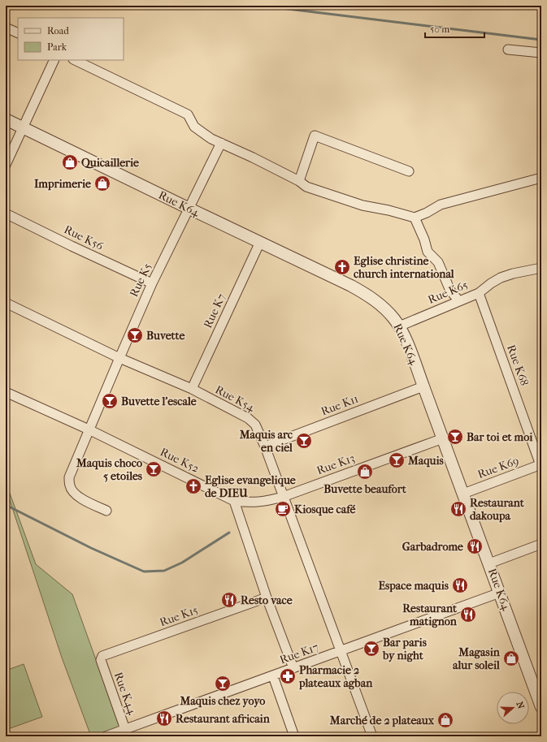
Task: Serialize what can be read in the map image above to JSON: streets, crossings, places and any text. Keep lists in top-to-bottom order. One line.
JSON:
{"streets":{"street":["Rue K64","Rue K56","Rue K5","Rue K65","Rue K7","Rue K68","Rue K54","Rue K11","Rue K52","Rue K13","Rue K69","Rue K15","Rue K17","Rue K44"]},"crossings":[["Rue K64","Rue K5"],["Rue K64","Rue K65"],["Rue K64","Rue K7"],["Rue K64","Rue K11"],["Rue K64","Rue K13"],["Rue K64","Rue K69"],["Rue K64","Rue K17"],["Rue K56","Rue K5"],["Rue K5","Rue K54"],["Rue K5","Rue K52"],["Rue K65","Rue K68"],["Rue K7","Rue K54"],["Rue K68","Rue K69"],["Rue K54","Rue K11"],["Rue K54","Rue K13"],["Rue K54","Rue K17"],["Rue K52","Rue K13"],["Rue K15","Rue K44"],["Rue K17","Rue K44"]],"places":{"shop":["Quicaillerie","Imprimerie","Buvette beaufort","Magasin alur soleil","Marché de 2 plateaux"],"church":["Eglise christine church international","Eglise evangelique de DIEU"],"bar":["Buvette","Buvette l'escale","Bar toi et moi","Maquis arc en ciel","Maquis","Maquis choco 5 etoiles","Bar paris by night","Maquis chez yoyo"],"cafe":["Kiosque café"],"restaurant":["Restaurant dakoupa","Garbadrome","Espace maquis","Resto vace","Restaurant matignon","Restaurant africain"],"pharmacy":["Pharmacie 2 plateaux agban"]},"legend":["Road","Park"],"scale_bar":"50 m","north":"right"}
